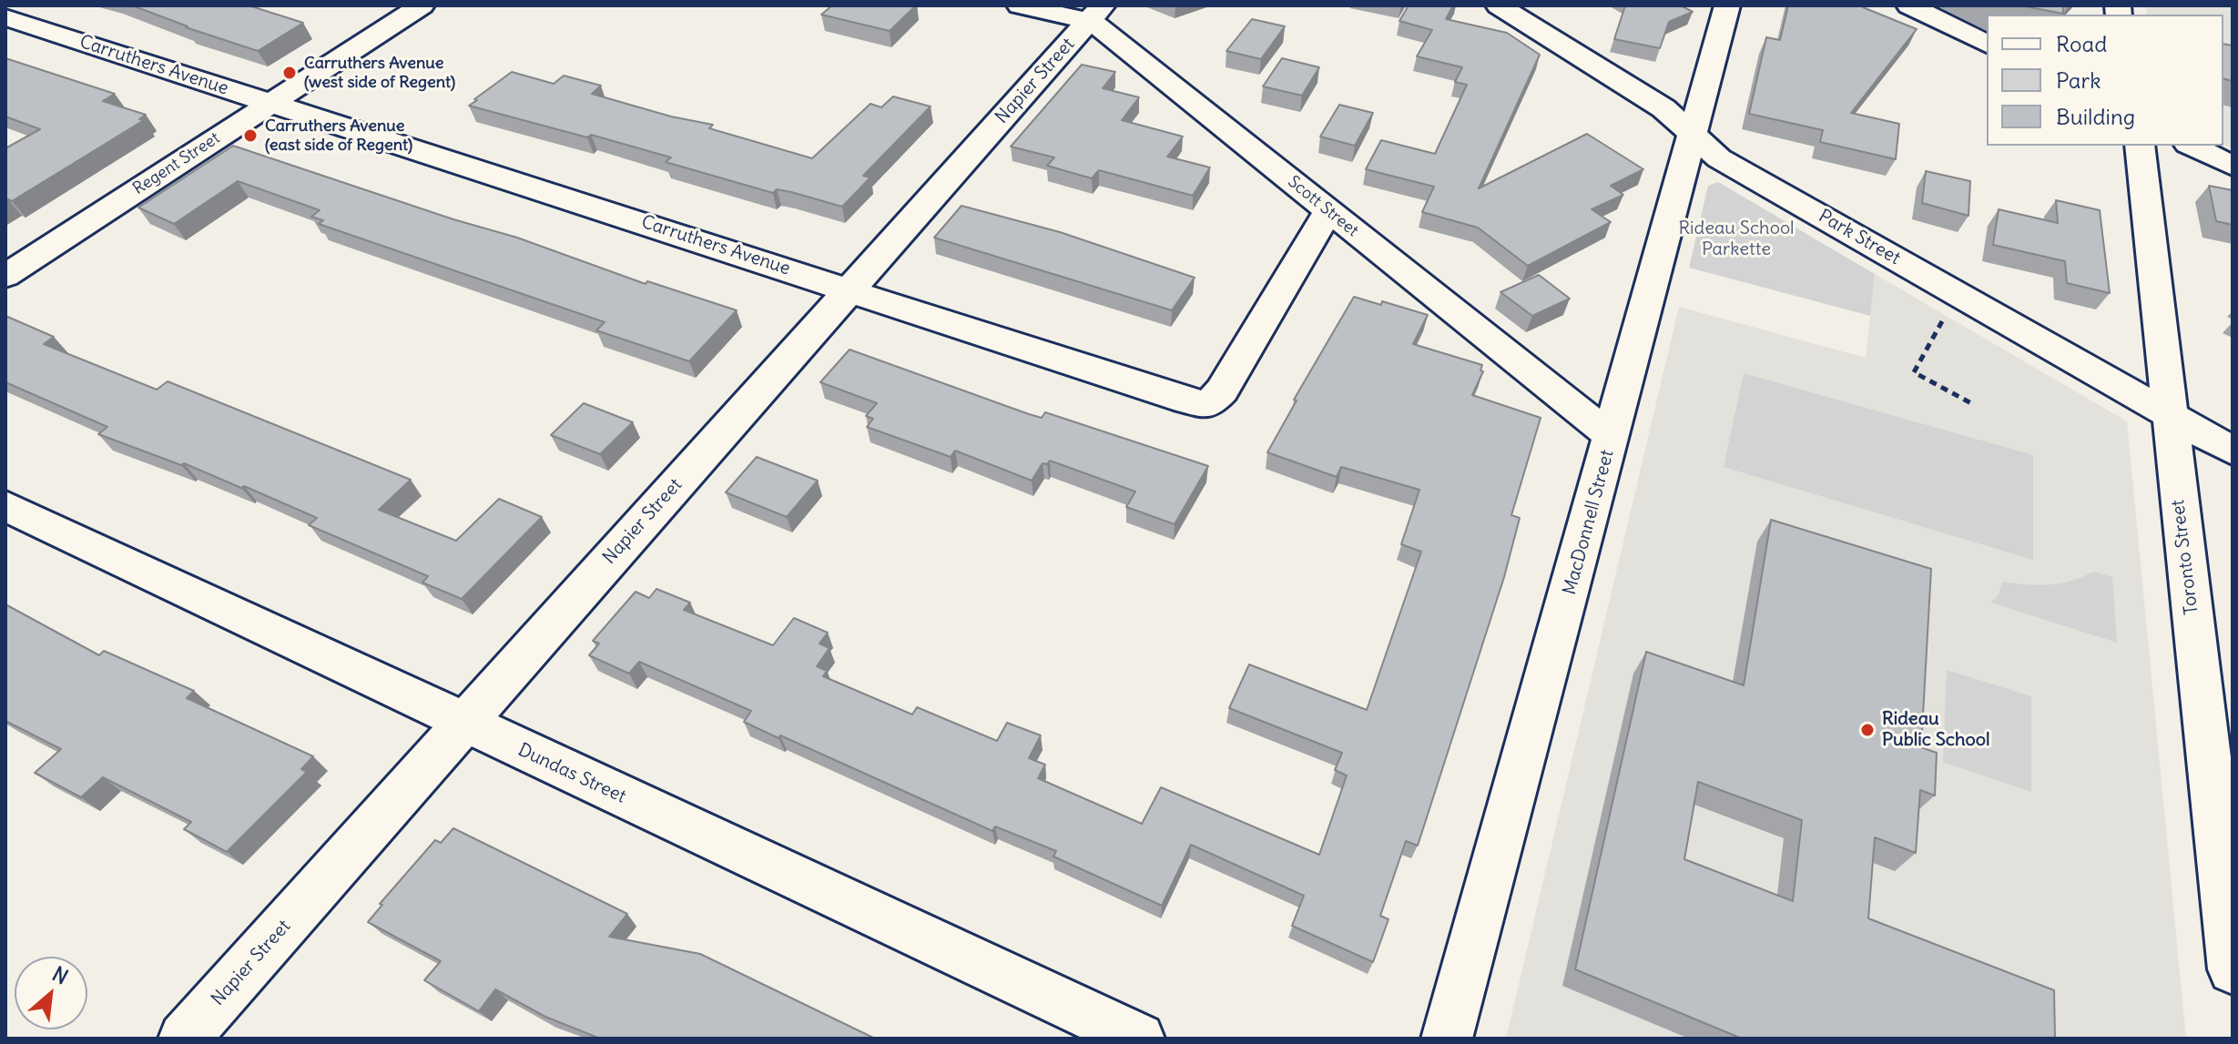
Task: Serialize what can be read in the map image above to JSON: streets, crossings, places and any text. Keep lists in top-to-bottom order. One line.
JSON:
{"streets":{"street":["Carruthers Avenue","Napier Street","Regent Street","Scott Street","Park Street","MacDonnell Street","Toronto Street","Dundas Street"]},"crossings":[["Carruthers Avenue","Napier Street"],["Carruthers Avenue","Regent Street"],["Carruthers Avenue","Scott Street"],["Napier Street","Scott Street"],["Napier Street","Dundas Street"],["Scott Street","MacDonnell Street"],["Park Street","MacDonnell Street"],["Park Street","Toronto Street"]],"parks":["Rideau School Parkette"],"places":["Carruthers Avenue (west side of Regent)","Carruthers Avenue (east side of Regent)","Rideau Public School"],"legend":["Road","Park","Building"],"north":"top right"}
